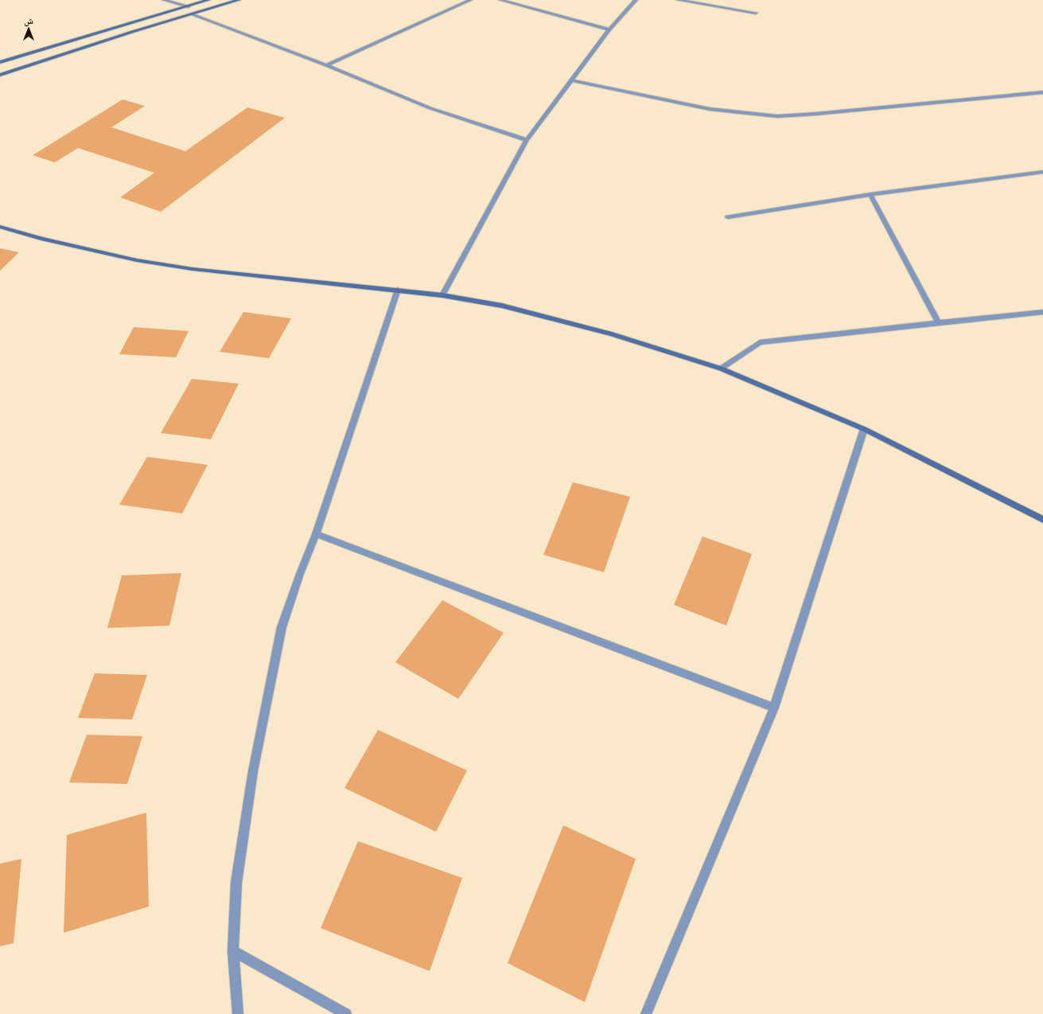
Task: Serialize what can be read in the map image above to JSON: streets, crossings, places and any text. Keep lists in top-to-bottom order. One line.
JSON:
{"north":"top"}
